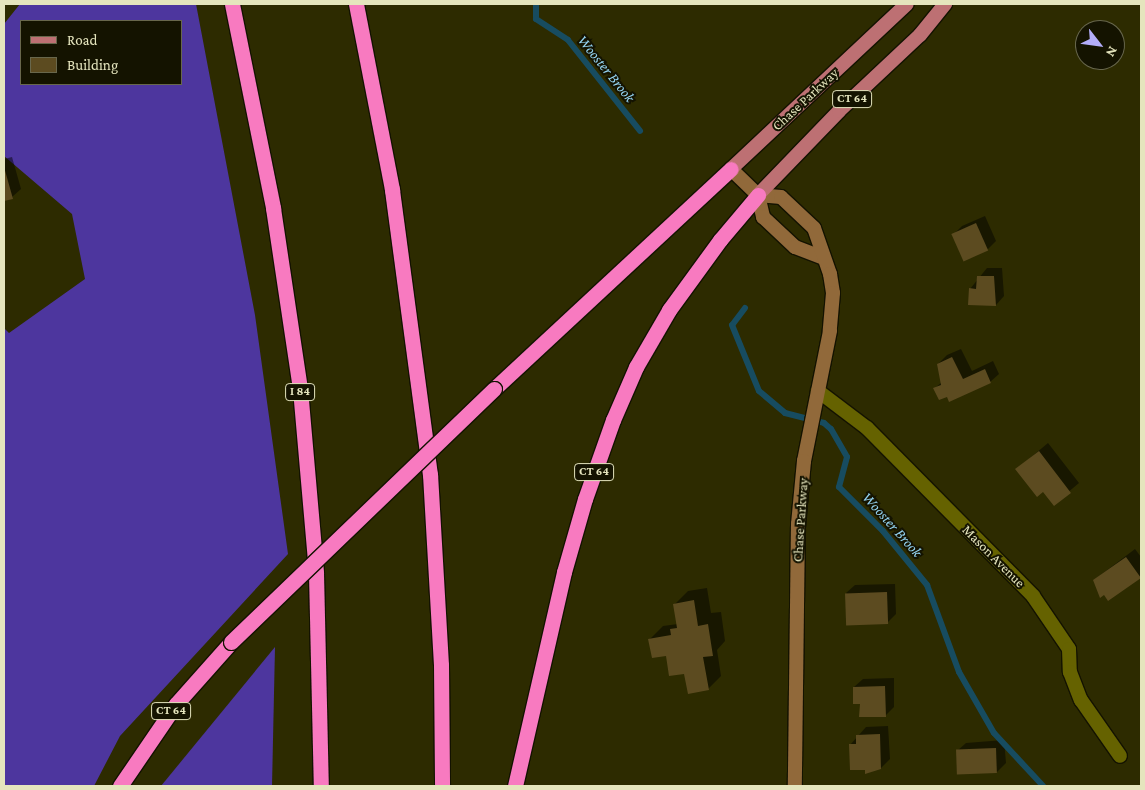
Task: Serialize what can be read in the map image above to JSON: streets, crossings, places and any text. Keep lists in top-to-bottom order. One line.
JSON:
{"streets":{"highway":["CT 64","I 84"],"main road":["Chase Parkway"],"street":["Mason Avenue"]},"crossings":[["Chase Parkway","CT 64"],["Chase Parkway","Mason Avenue"]],"water":["Wooster Brook"],"legend":["Road","Building"],"north":"bottom right"}
